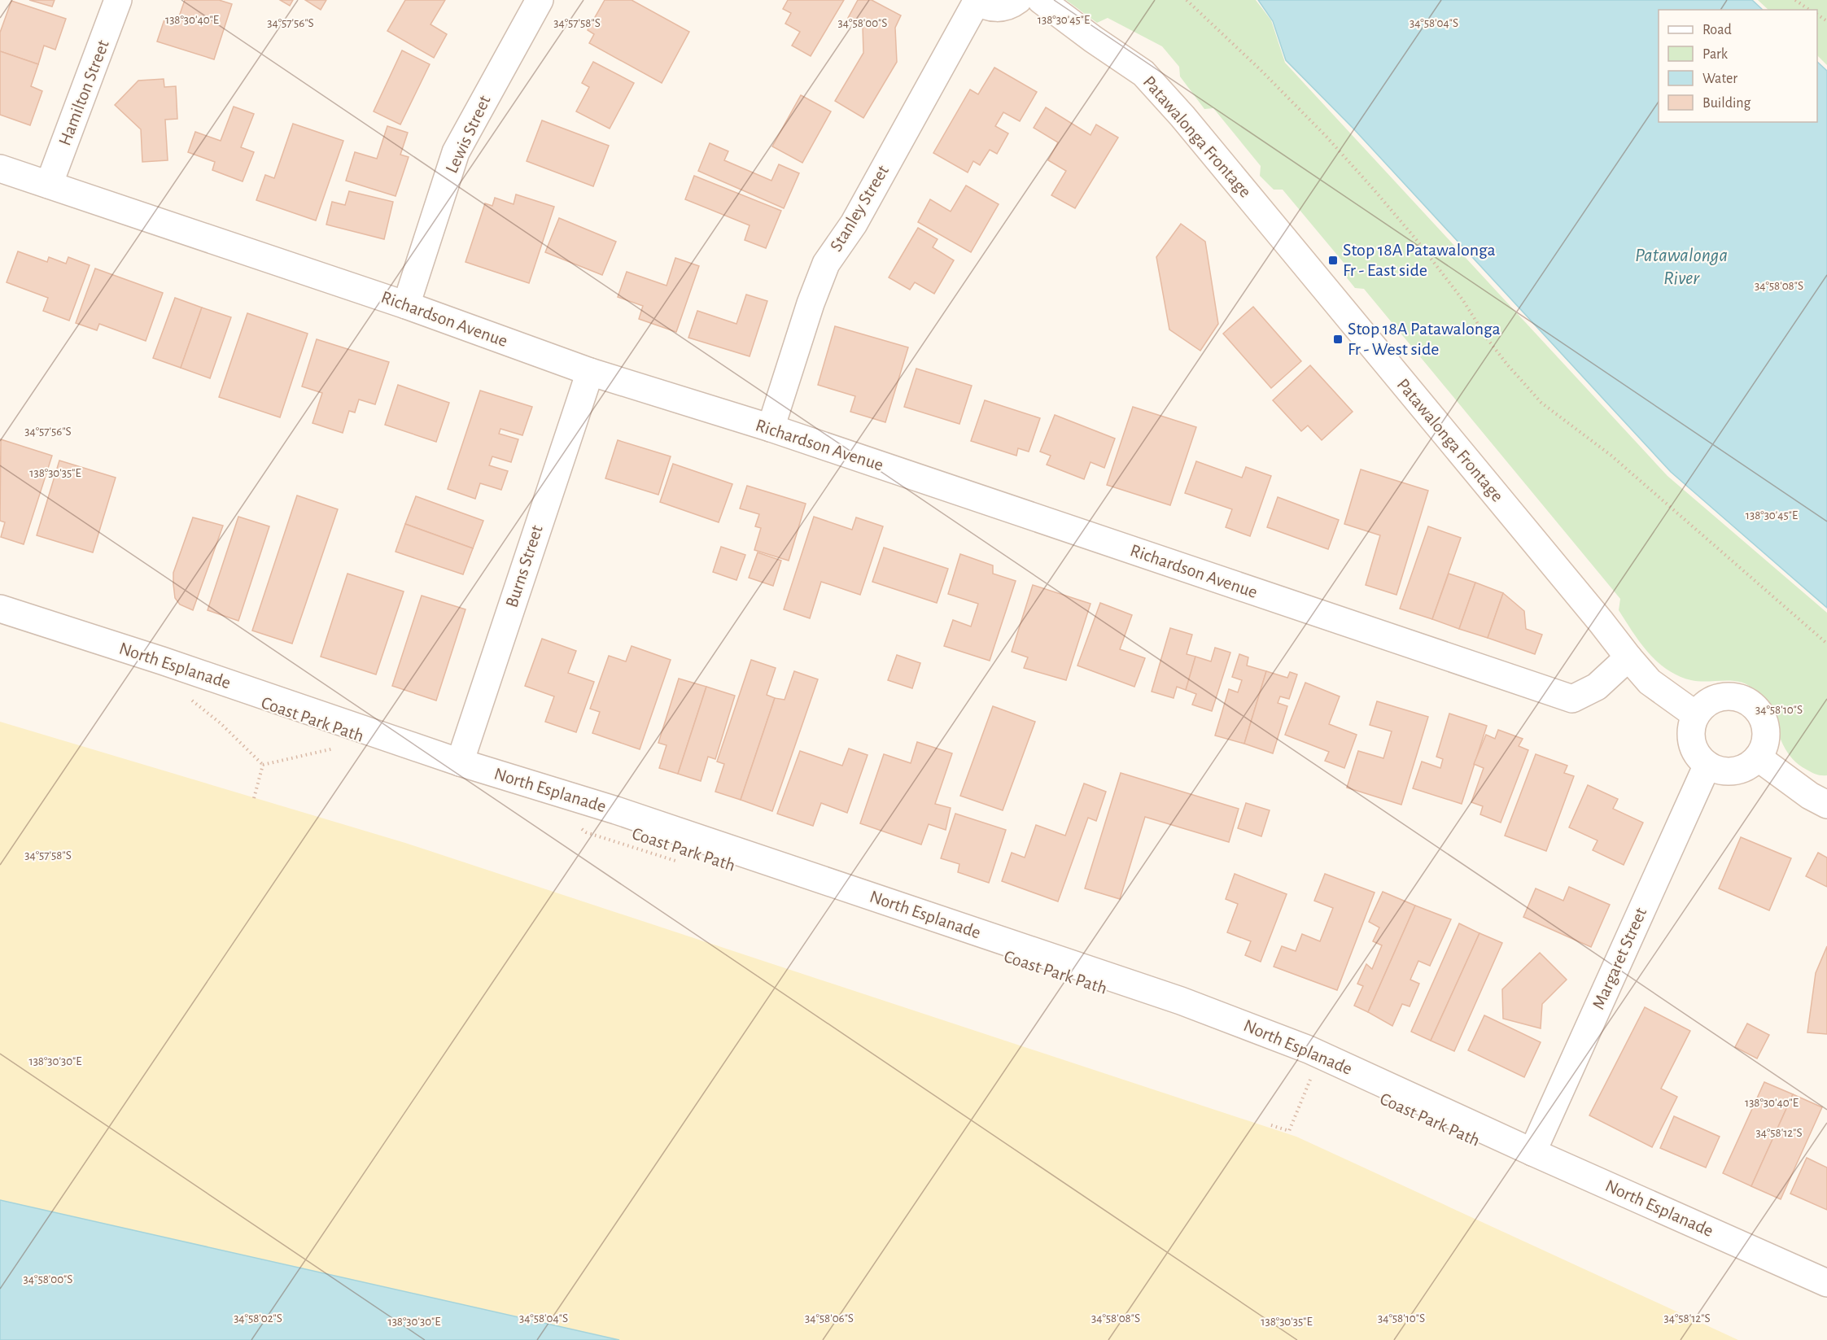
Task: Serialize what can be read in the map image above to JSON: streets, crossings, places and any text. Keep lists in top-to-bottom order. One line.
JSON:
{"streets":{"street":["Hamilton Street","Lewis Street","Patawalonga Frontage","Stanley Street","Richardson Avenue","Burns Street","North Esplanade","Margaret Street"],"path":["Coast Park Path"]},"crossings":[["Hamilton Street","Richardson Avenue"],["Lewis Street","Richardson Avenue"],["Patawalonga Frontage","Richardson Avenue"],["Patawalonga Frontage","Margaret Street"],["Stanley Street","Richardson Avenue"],["Richardson Avenue","Burns Street"],["Burns Street","North Esplanade"],["North Esplanade","Margaret Street"]],"water":["Patawalonga River"],"places":{"transit":["Stop 18A Patawalonga Fr - East side","Stop 18A Patawalonga Fr - West side"]},"legend":["Road","Park","Water","Building"],"coordinates":["138°30'40\"E","138°30'45\"E","34°57'56\"S","34°57'58\"S","34°58'00\"S","34°58'04\"S","34°58'08\"S","138°30'35\"E","34°58'10\"S","138°30'30\"E","34°58'12\"S","34°58'02\"S","34°58'06\"S"]}
